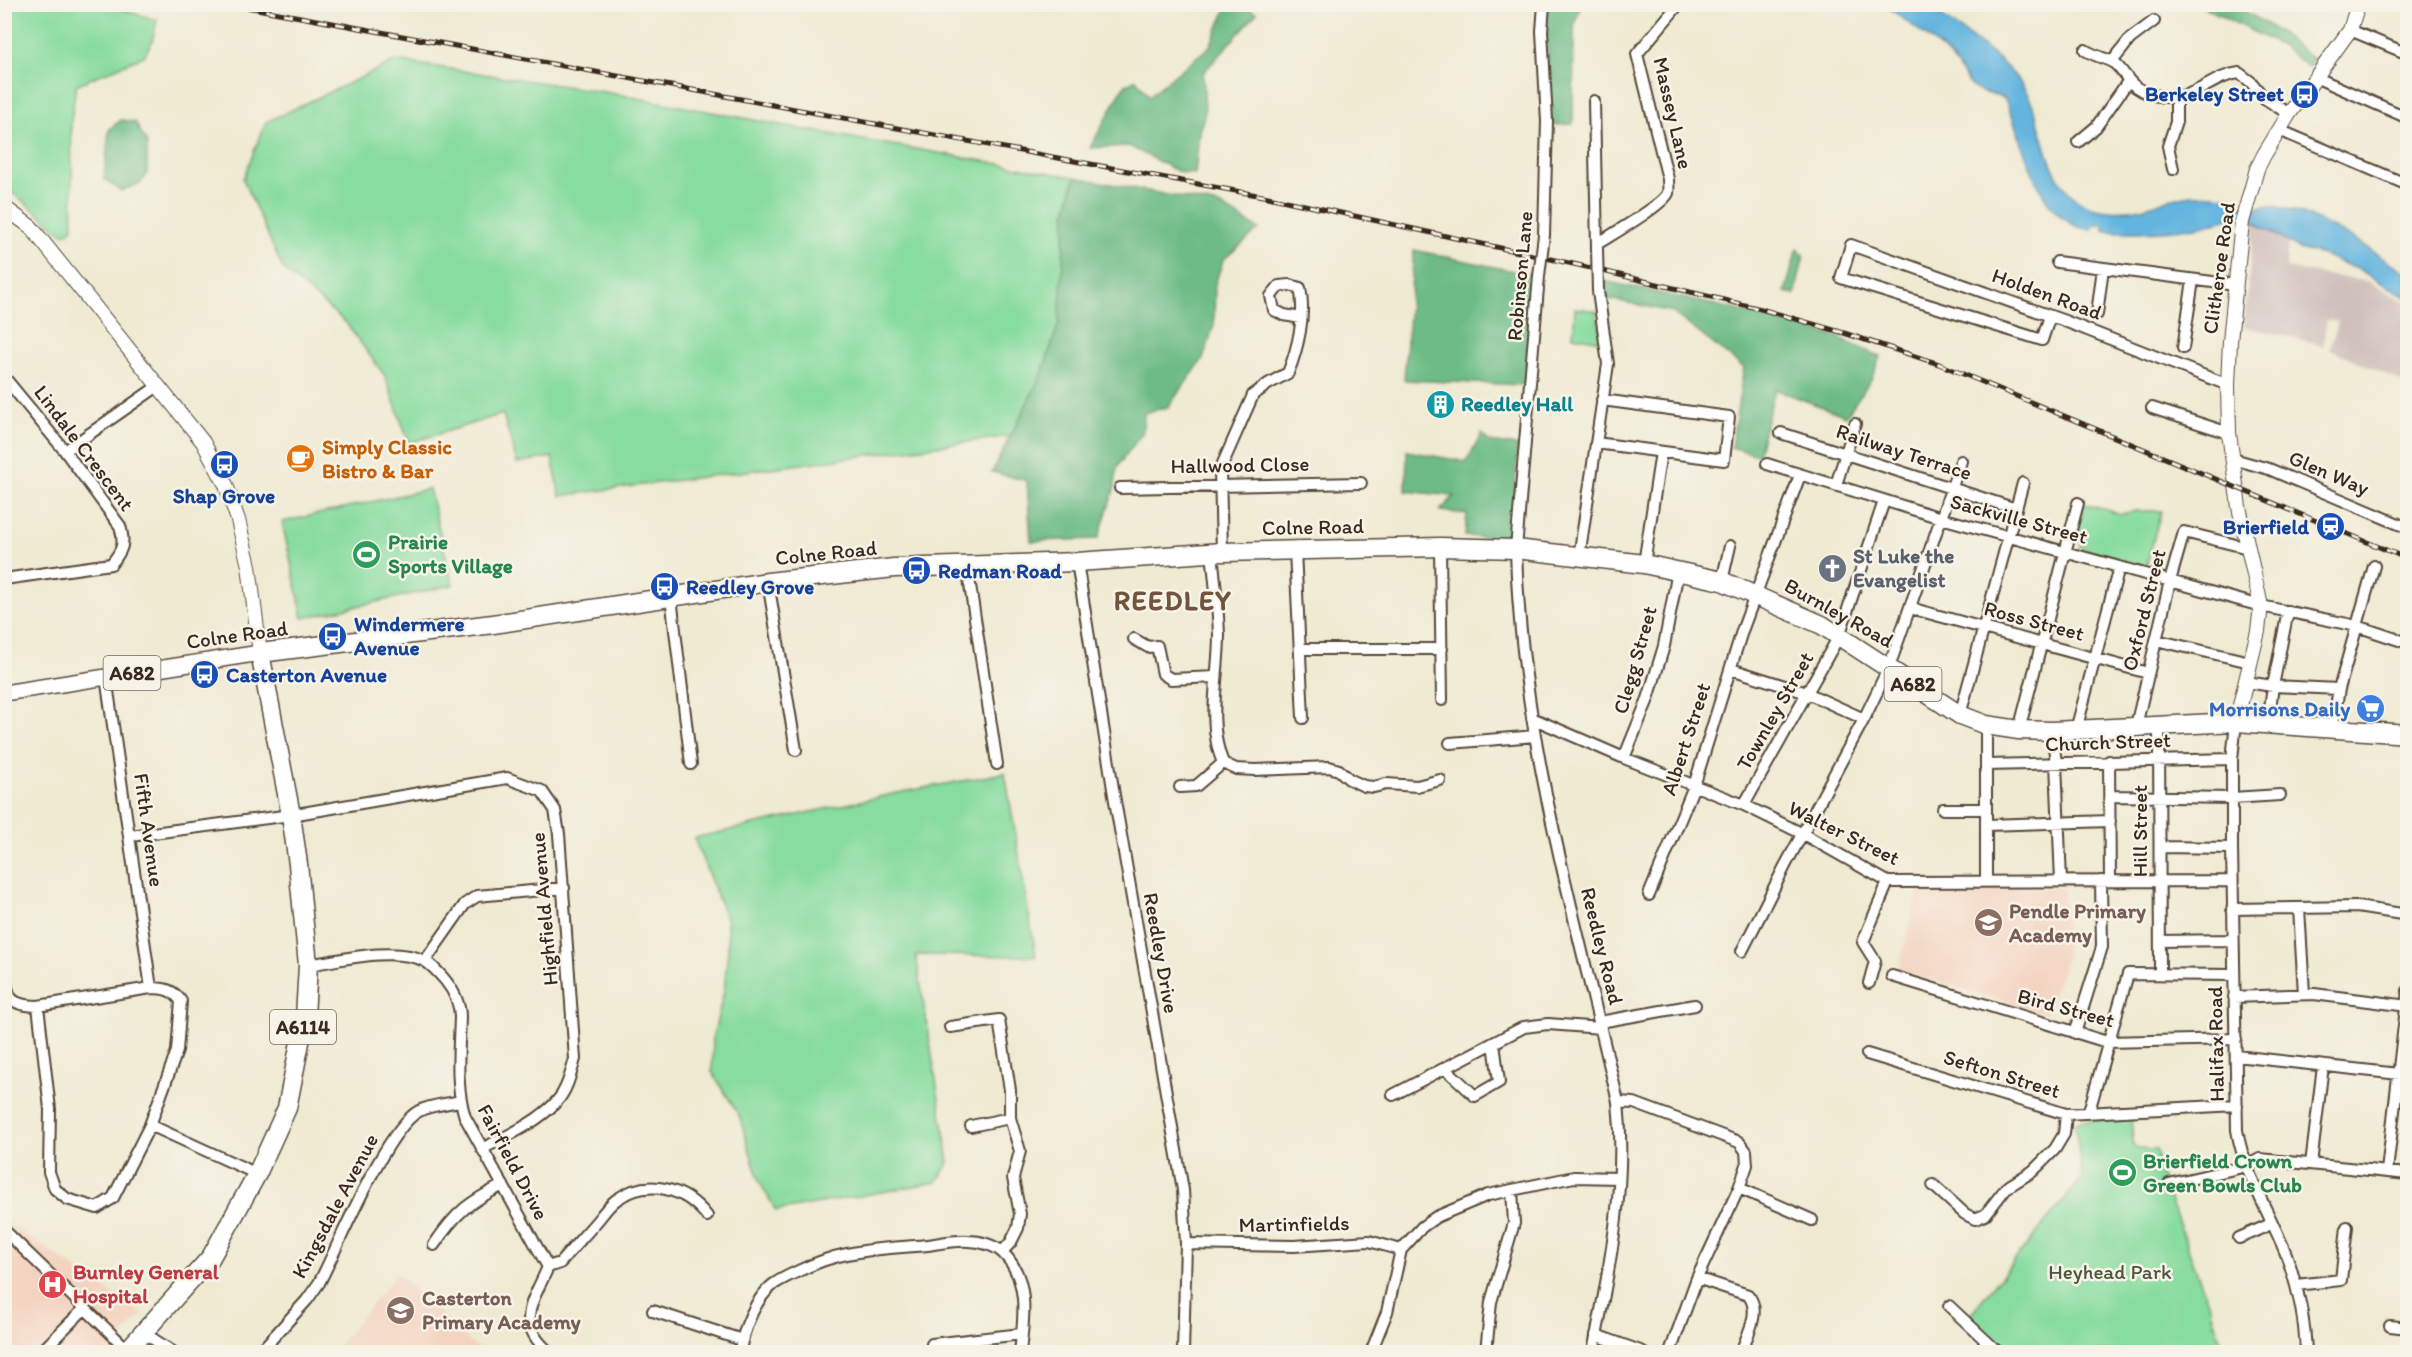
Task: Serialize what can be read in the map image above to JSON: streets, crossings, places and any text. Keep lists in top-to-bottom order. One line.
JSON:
{"streets":{"highway":["Colne Road","Burnley Road","A682","A6114"],"main road":["Clitheroe Road"],"street":["Massey Lane","Robinson Lane","Holden Road","Lindale Crescent","Railway Terrace","Hallwood Close","Glen Way","Sackville Street","Oxford Street","Ross Street","Clegg Street","Townley Street","Albert Street","Church Street","Fifth Avenue","Hill Street","Walter Street","Highfield Avenue","Reedley Road","Reedley Drive","Bird Street","Halifax Road","Sefton Street","Fairfield Drive","Kingsdale Avenue","Martinfields"]},"crossings":[["Clitheroe Road","Holden Road"],["Clitheroe Road","Glen Way"],["Clitheroe Road","Sackville Street"],["Clitheroe Road","Oxford Street"],["Robinson Lane","Colne Road"],["Robinson Lane","Burnley Road"],["Robinson Lane","Reedley Road"],["Sackville Street","Oxford Street"],["Sackville Street","Townley Street"],["Sackville Street","Albert Street"],["Colne Road","Burnley Road"],["Colne Road","Fifth Avenue"],["Colne Road","Reedley Road"],["Colne Road","Reedley Drive"],["Colne Road","A6114"],["Oxford Street","Burnley Road"],["Oxford Street","Ross Street"],["Burnley Road","Clegg Street"],["Burnley Road","A682"],["Burnley Road","Townley Street"],["Burnley Road","Albert Street"],["Burnley Road","Hill Street"],["Burnley Road","Reedley Road"],["Burnley Road","Halifax Road"],["Clegg Street","Walter Street"],["A682","Halifax Road"],["Townley Street","Walter Street"],["Albert Street","Walter Street"],["Church Street","Hill Street"],["Church Street","Halifax Road"],["Fifth Avenue","Highfield Avenue"],["Hill Street","Walter Street"],["Walter Street","Reedley Road"],["Walter Street","Halifax Road"],["Highfield Avenue","A6114"],["Highfield Avenue","Fairfield Drive"],["Reedley Drive","Martinfields"],["Bird Street","Halifax Road"],["Halifax Road","Sefton Street"],["Fairfield Drive","Kingsdale Avenue"]],"districts":["REEDLEY"],"parks":["Heyhead Park"],"places":{"bus stop":["Berkeley Street","Shap Grove","Redman Road","Reedley Grove","Windermere Avenue","Casterton Avenue"],"building":["Reedley Hall"],"cafe":["Simply Classic Bistro & Bar"],"station":["Brierfield"],"sports":["Prairie Sports Village","Brierfield Crown Green Bowls Club"],"church":["St Luke the Evangelist"],"supermarket":["Morrisons Daily"],"school or university":["Pendle Primary Academy","Casterton Primary Academy"],"hospital":["Burnley General Hospital"]}}
